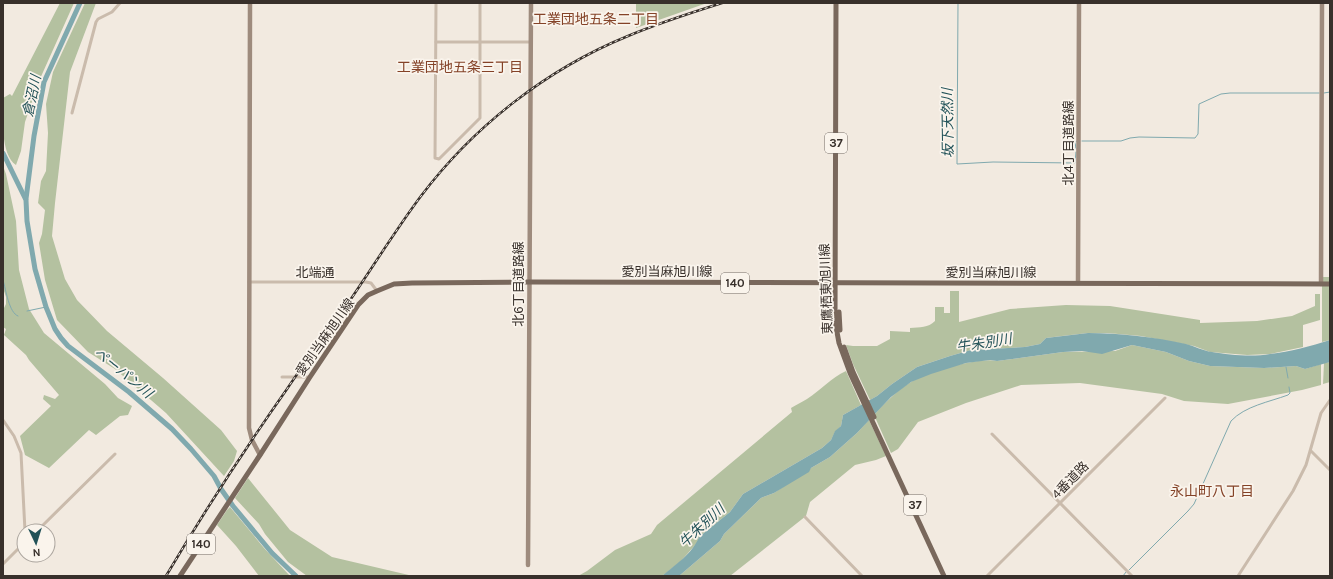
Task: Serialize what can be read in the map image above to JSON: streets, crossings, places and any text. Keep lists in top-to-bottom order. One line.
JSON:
{"streets":{"main road":["37","愛別当麻旭川線","140","東鷹栖東旭川線"],"street":["北4丁目道路線","北端通","北6丁目道路線","4番道路"]},"crossings":[["北4丁目道路線","愛別当麻旭川線"],["愛別当麻旭川線","北端通"],["愛別当麻旭川線","北6丁目道路線"],["愛別当麻旭川線","東鷹栖東旭川線"]],"districts":["工業団地五条二丁目","工業団地五条三丁目","永山町八丁目"],"water":["倉沼川","坂下天然川","牛朱別川","ペーパン川"],"north":"bottom"}
